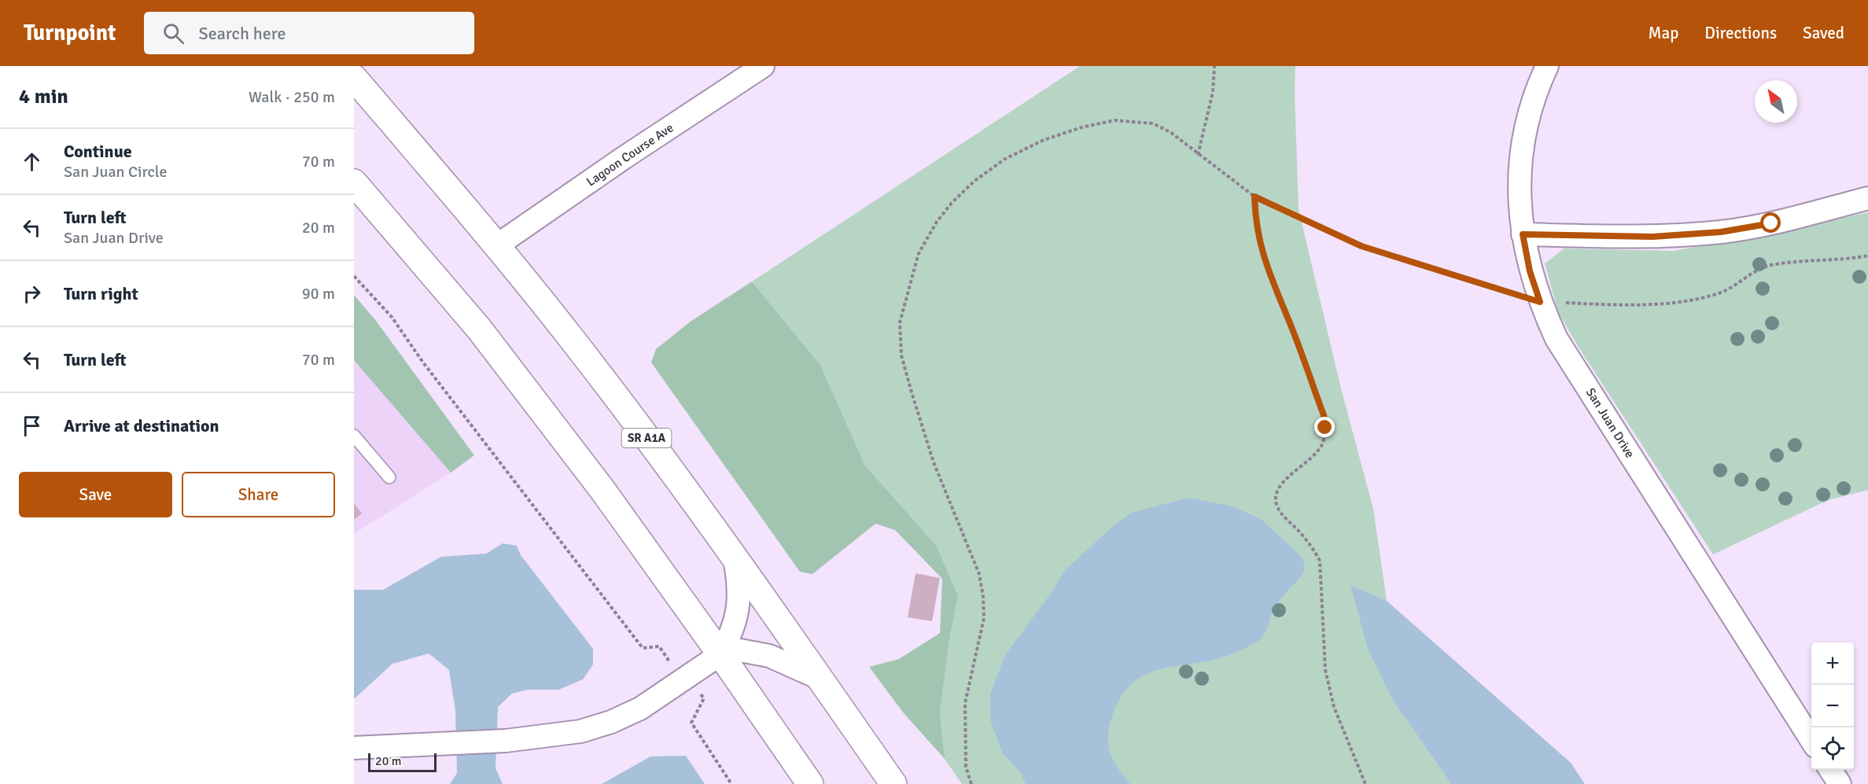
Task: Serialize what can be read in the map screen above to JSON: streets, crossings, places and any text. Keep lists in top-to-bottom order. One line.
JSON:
{"streets":{"main road":["SR A1A"],"street":["Lagoon Course Ave","San Juan Drive"]},"crossings":[["Lagoon Course Ave","SR A1A"]],"scale_bar":"20 m","north":"top left","page":{"header":"Turnpoint","search":"Search here","nav":["Map","Directions","Saved"],"heading":["4 min","Walk · 250 m"],"list":[["Continue","San Juan Circle","70 m"],["Turn left","San Juan Drive","20 m"],["Turn right","90 m"],["Turn left","70 m"],"Arrive at destination"],"buttons":["Save","Share"],"map_buttons":["+","−"],"scale":"20 m"}}
